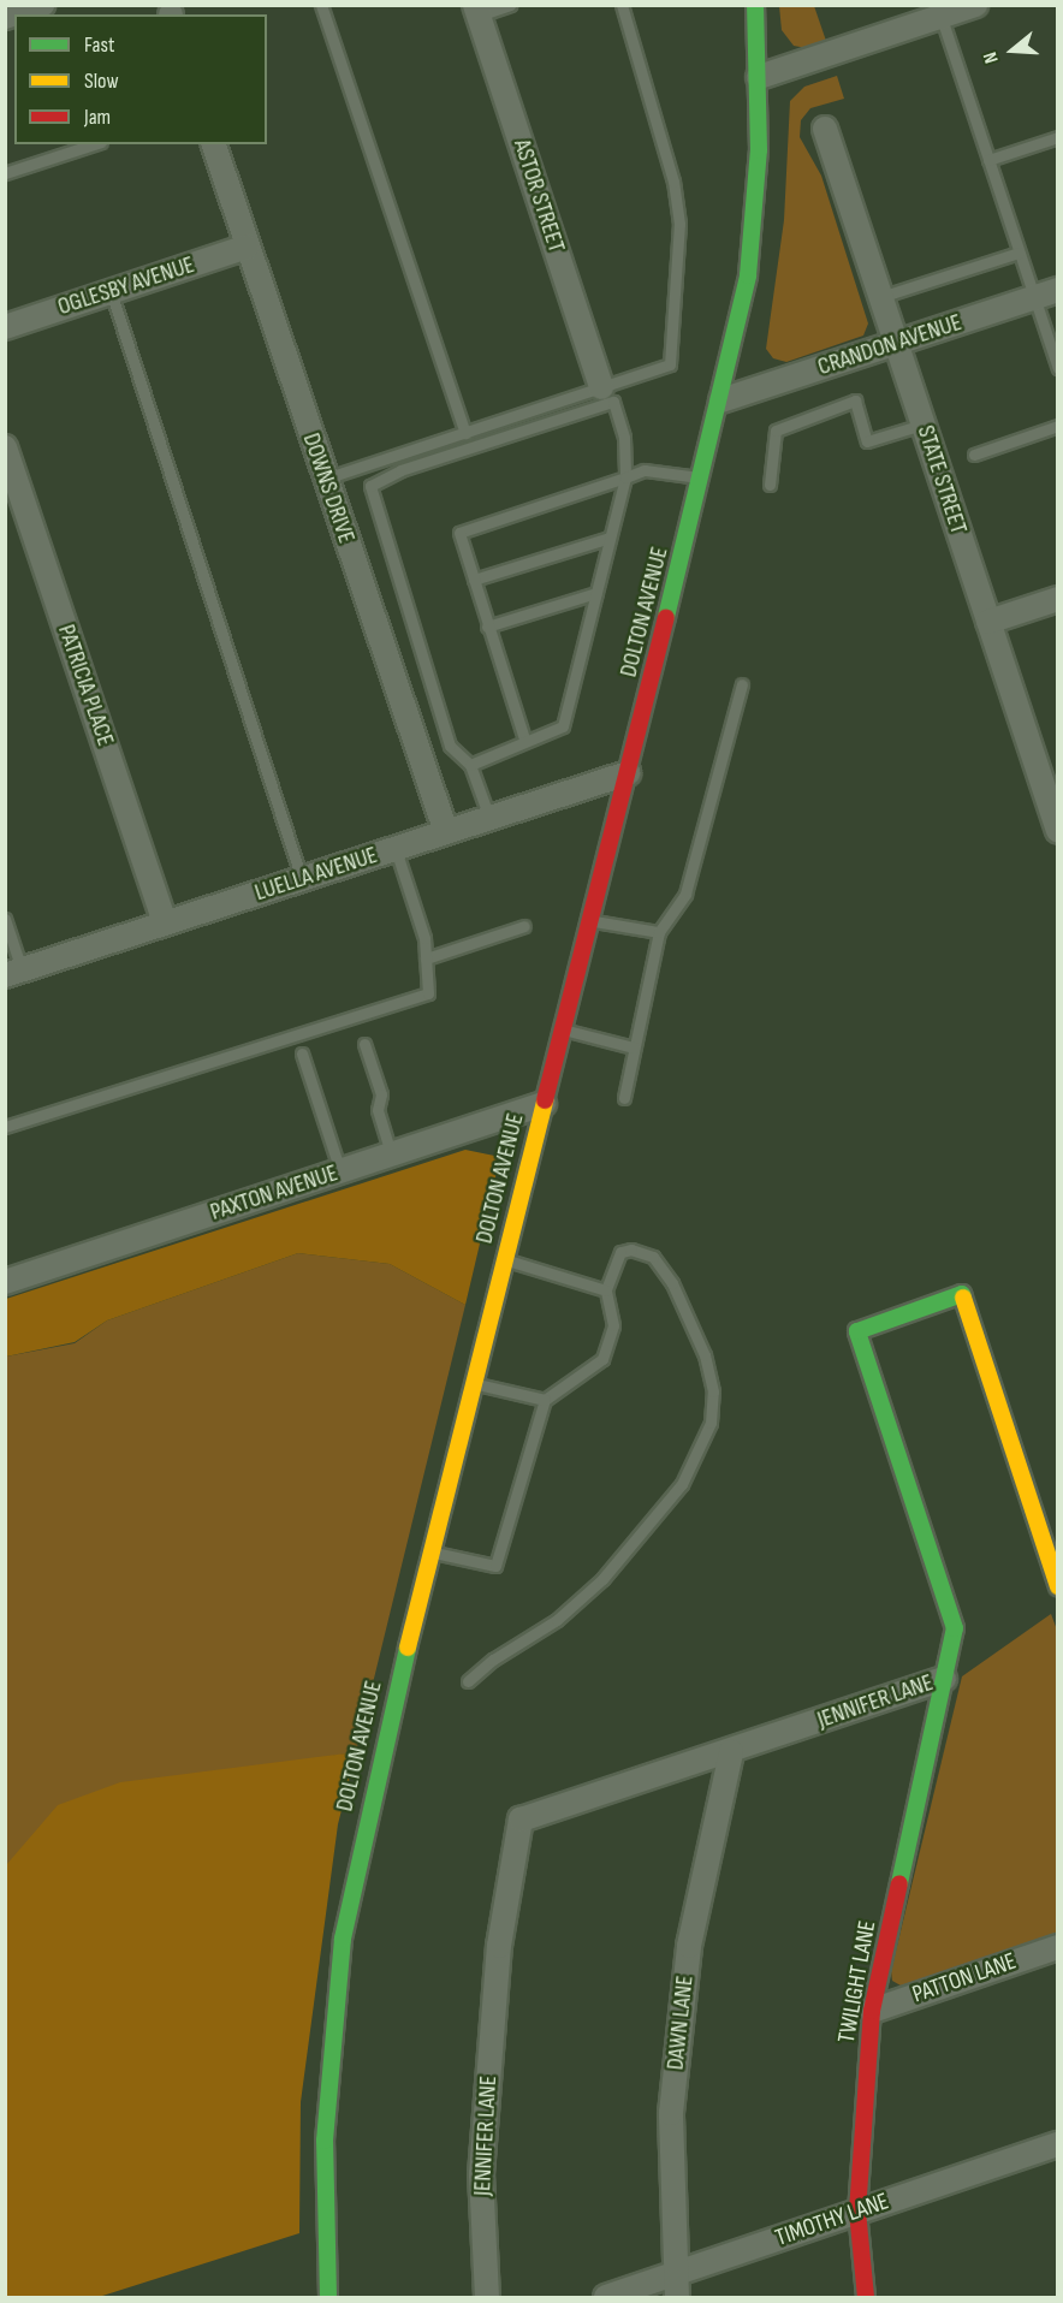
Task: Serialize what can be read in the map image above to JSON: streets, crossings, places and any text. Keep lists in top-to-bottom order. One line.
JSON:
{"streets":{"street":["ASTOR STREET","OGLESBY AVENUE","CRANDON AVENUE","STATE STREET","DOWNS DRIVE","DOLTON AVENUE","PATRICIA PLACE","LUELLA AVENUE","PAXTON AVENUE","JENNIFER LANE","PATTON LANE","TWILIGHT LANE","DAWN LANE","TIMOTHY LANE"]},"crossings":[["OGLESBY AVENUE","DOWNS DRIVE"],["CRANDON AVENUE","STATE STREET"],["CRANDON AVENUE","DOLTON AVENUE"],["DOWNS DRIVE","LUELLA AVENUE"],["DOLTON AVENUE","LUELLA AVENUE"],["DOLTON AVENUE","PAXTON AVENUE"],["PATRICIA PLACE","LUELLA AVENUE"],["JENNIFER LANE","TWILIGHT LANE"],["JENNIFER LANE","DAWN LANE"],["PATTON LANE","TWILIGHT LANE"],["TWILIGHT LANE","TIMOTHY LANE"],["DAWN LANE","TIMOTHY LANE"]],"legend":["Fast","Slow","Jam"],"north":"left"}
